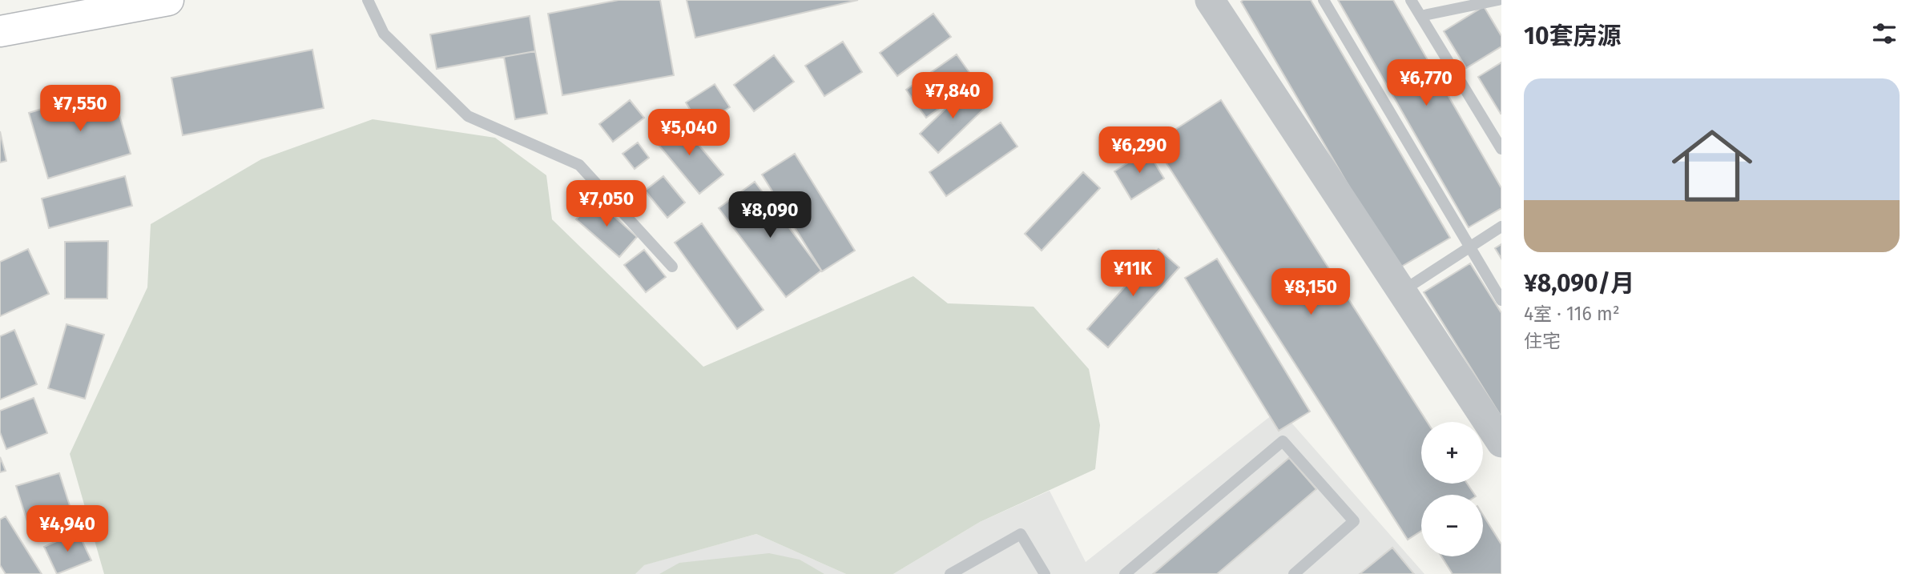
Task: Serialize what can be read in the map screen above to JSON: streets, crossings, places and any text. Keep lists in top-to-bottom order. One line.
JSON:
{"page":{"heading":"10套房源","price":["¥6,770","¥7,840","¥7,550","¥5,040","¥6,290","¥7,050","¥8,090","¥11K","¥8,150","¥4,940"],"list":[{"name":"¥8,090/月","note":"4室 · 116 m² · 住宅"}],"map_buttons":["+","−"]}}
